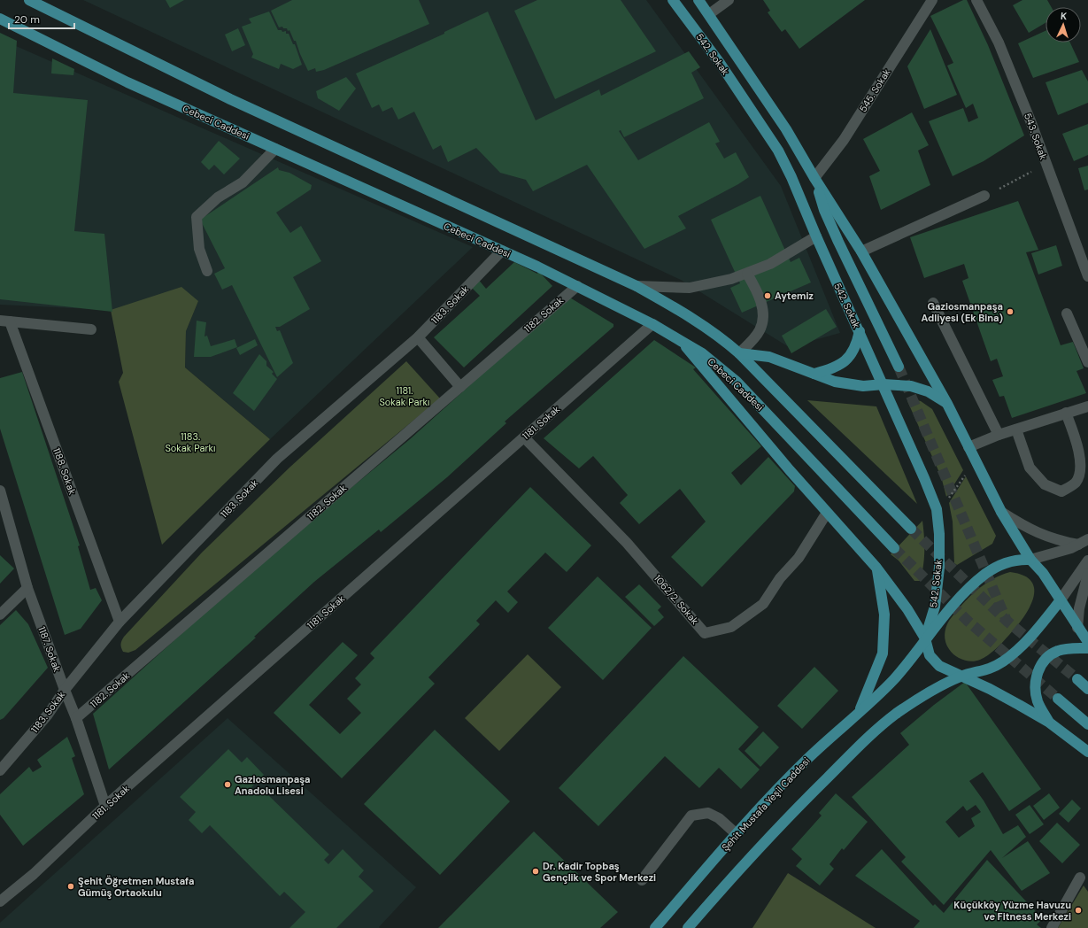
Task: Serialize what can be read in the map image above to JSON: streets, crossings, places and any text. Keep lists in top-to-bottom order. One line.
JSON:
{"streets":{"main road":["542. Sokak","Cebeci Caddesi","Şehit Mustafa Yeşil Caddesi"],"street":["545. Sokak","543. Sokak","1183. Sokak","1182. Sokak","1181. Sokak","1188. Sokak","1062/2. Sokak","1187. Sokak"]},"crossings":[["542. Sokak","545. Sokak"],["542. Sokak","Şehit Mustafa Yeşil Caddesi"],["Cebeci Caddesi","1183. Sokak"],["Cebeci Caddesi","1182. Sokak"],["Cebeci Caddesi","1181. Sokak"],["1183. Sokak","1188. Sokak"],["1183. Sokak","1187. Sokak"],["1182. Sokak","1187. Sokak"],["1181. Sokak","1062/2. Sokak"],["1181. Sokak","1187. Sokak"]],"parks":["1181. Sokak Parkı","1183. Sokak Parkı"],"places":["Aytemiz","Gaziosmanpaşa Adliyesi (Ek Bina)","Gaziosmanpaşa Anadolu Lisesi","Dr. Kadir Topbaş Gençlik ve Spor Merkezi","Şehit Öğretmen Mustafa Gümüş Ortaokulu","Küçükköy Yüzme Havuzu ve Fitness Merkezi"],"scale_bar":"20 m","north":"top"}
